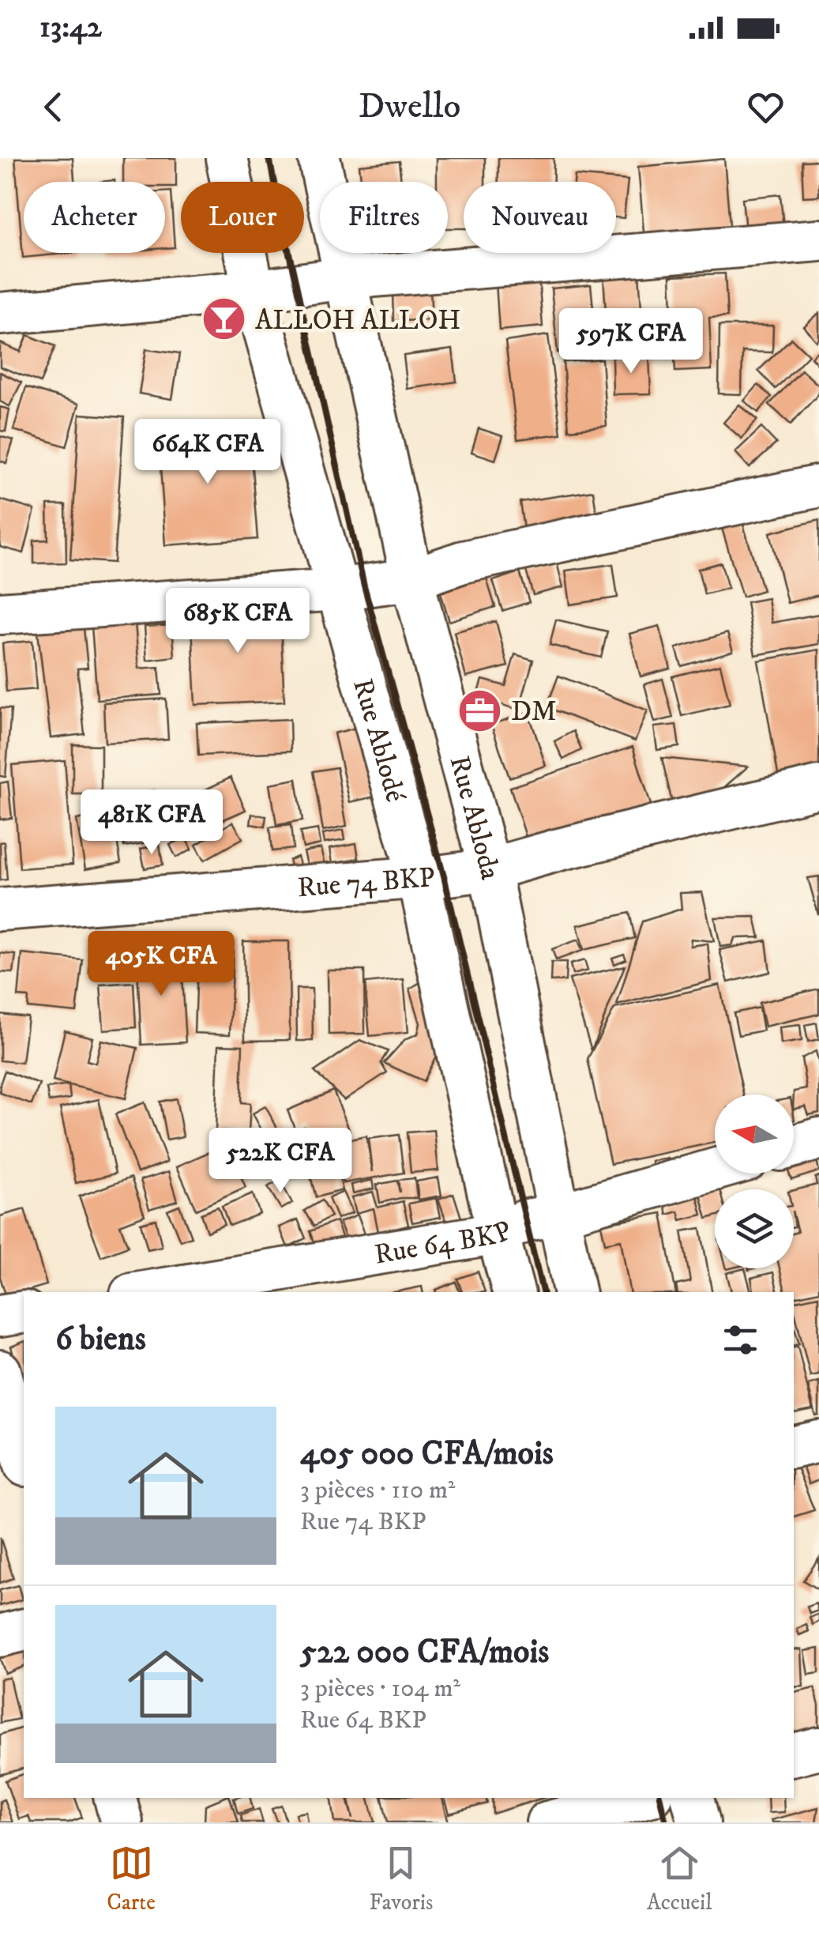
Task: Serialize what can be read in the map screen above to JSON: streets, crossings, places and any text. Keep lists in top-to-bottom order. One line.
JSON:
{"streets":{"street":["Rue Ablodé","Rue Abloda","Rue 74 BKP","Rue 64 BKP"]},"crossings":[["Rue Ablodé","Rue 74 BKP"],["Rue Ablodé","Rue 64 BKP"],["Rue Abloda","Rue 74 BKP"],["Rue Abloda","Rue 64 BKP"]],"places":{"bar":["ALLOH ALLOH"],"office":["DM"]},"north":"left","page":{"status":"13:42","header":"Dwello","chip":["Acheter","Louer","Filtres","Nouveau"],"price":["597K CFA","664K CFA","685K CFA","481K CFA","405K CFA","522K CFA"],"heading":"6 biens","list":[{"name":"405 000 CFA/mois","note":"3 pièces · 110 m² · Rue 74 BKP"},{"name":"522 000 CFA/mois","note":"3 pièces · 104 m² · Rue 64 BKP"}],"tabs":["Carte","Favoris","Accueil"]}}
